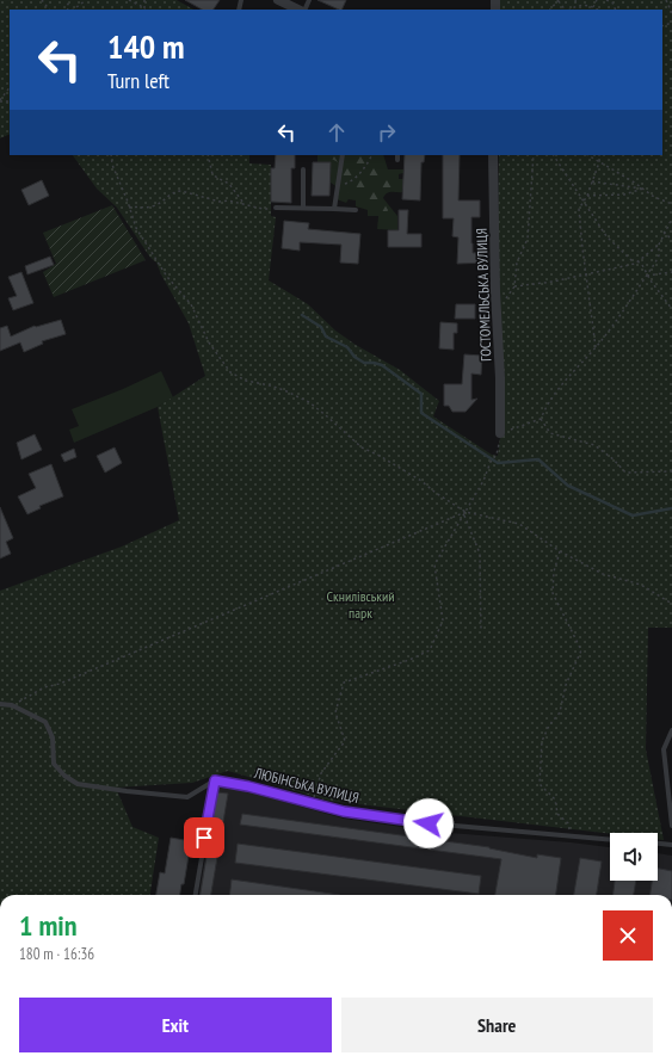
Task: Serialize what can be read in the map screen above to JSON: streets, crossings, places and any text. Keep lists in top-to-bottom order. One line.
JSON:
{"streets":{"street":["ГОСТОМЕЛЬСЬКА ВУЛИЦЯ"],"lane":["ЛЮБІНСЬКА ВУЛИЦЯ"]},"parks":["Скнилівський парк"],"page":{"turn":["140 m","Turn left"],"heading":["1 min","180 m · 16:36"],"buttons":["Exit","Share"]}}
